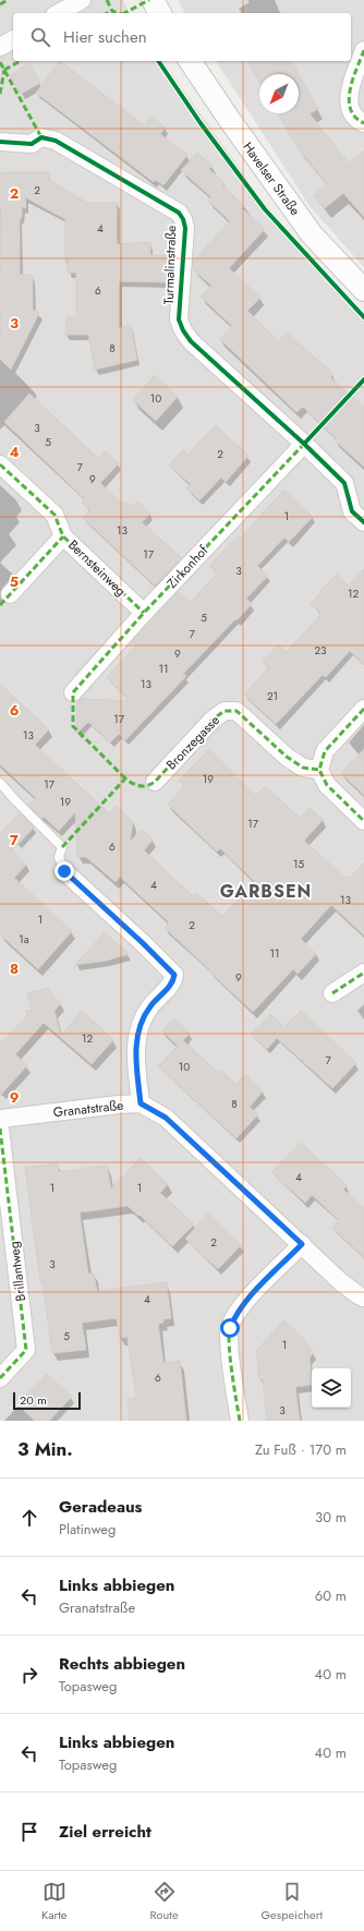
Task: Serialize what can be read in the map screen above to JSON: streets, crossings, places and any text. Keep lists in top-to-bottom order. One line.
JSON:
{"streets":{"street":["Havelser Straße","Turmalinstraße","Zirkonhof","Bernsteinweg","Bronzegasse","Granatstraße","Brillantweg"]},"crossings":[["Turmalinstraße","Zirkonhof"],["Zirkonhof","Bernsteinweg"]],"districts":["GARBSEN"],"house_numbers":["2","4","6","8","10","3","5","2","7","9","1","13","17","3","12","5","7","23","9","11","13","21","17","13","19","17","19","17","6","15","4","13","1","2","1a","11","9","12","7","10","8","4","1","1","2","3","4","5","1","6","3"],"scale_bar":"20 m","north":"bottom left","page":{"search":"Hier suchen","scale":"20 m","heading":["3 Min.","Zu Fuß · 170 m"],"list":[["Geradeaus","Platinweg","30 m"],["Links abbiegen","Granatstraße","60 m"],["Rechts abbiegen","Topasweg","40 m"],["Links abbiegen","Topasweg","40 m"],"Ziel erreicht"],"nav":["Karte","Route","Gespeichert"]},"grid":{"rows":["2","3","4","5","6","7","8","9"]}}
